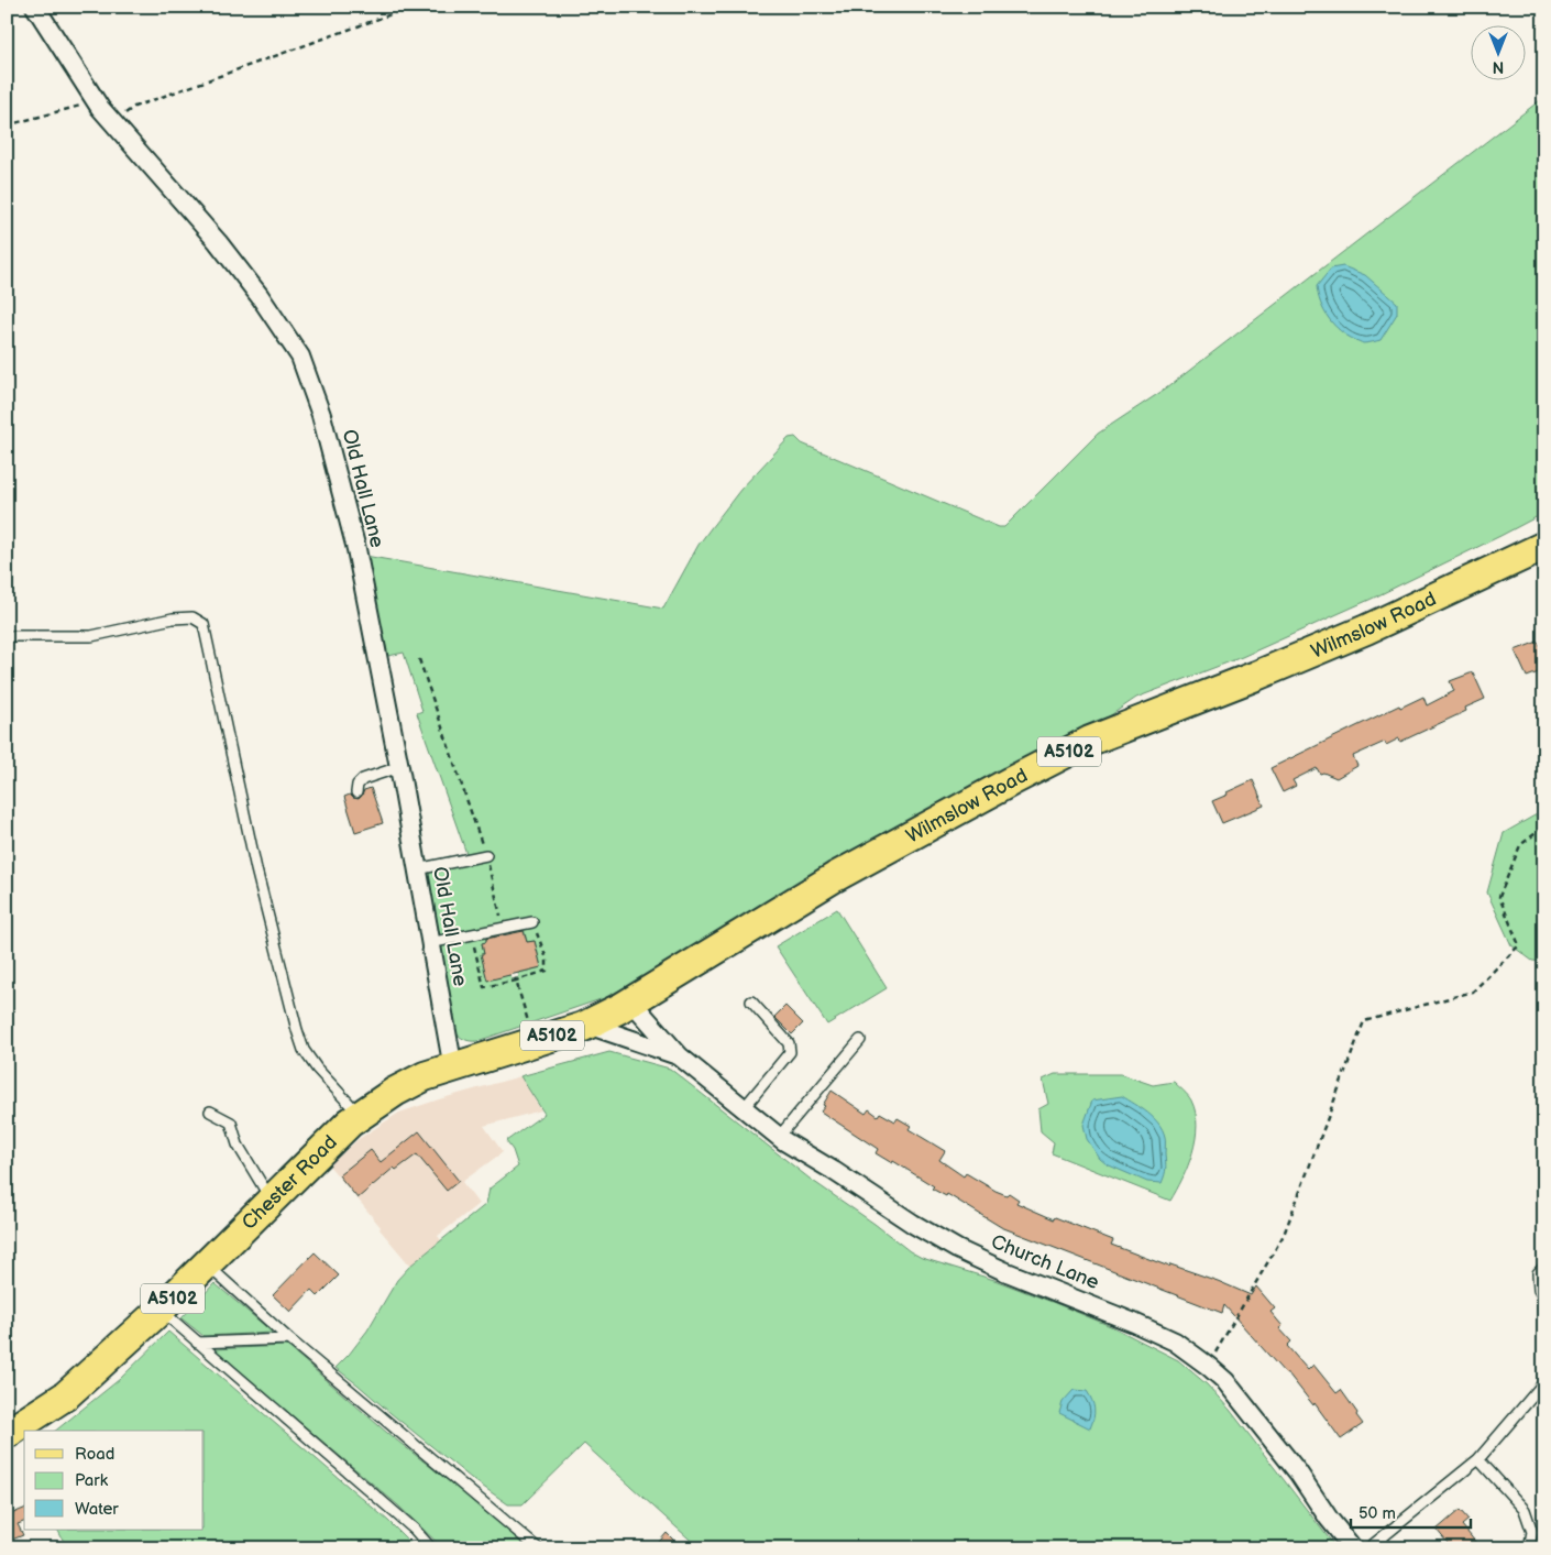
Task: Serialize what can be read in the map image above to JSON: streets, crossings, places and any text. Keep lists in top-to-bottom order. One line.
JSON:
{"streets":{"main road":["Wilmslow Road","A5102","Chester Road"],"street":["Old Hall Lane","Church Lane"]},"crossings":[["Old Hall Lane","Chester Road"],["Wilmslow Road","Chester Road"],["Wilmslow Road","Church Lane"],["Chester Road","Church Lane"]],"legend":["Road","Park","Water"],"scale_bar":"50 m","north":"bottom"}
